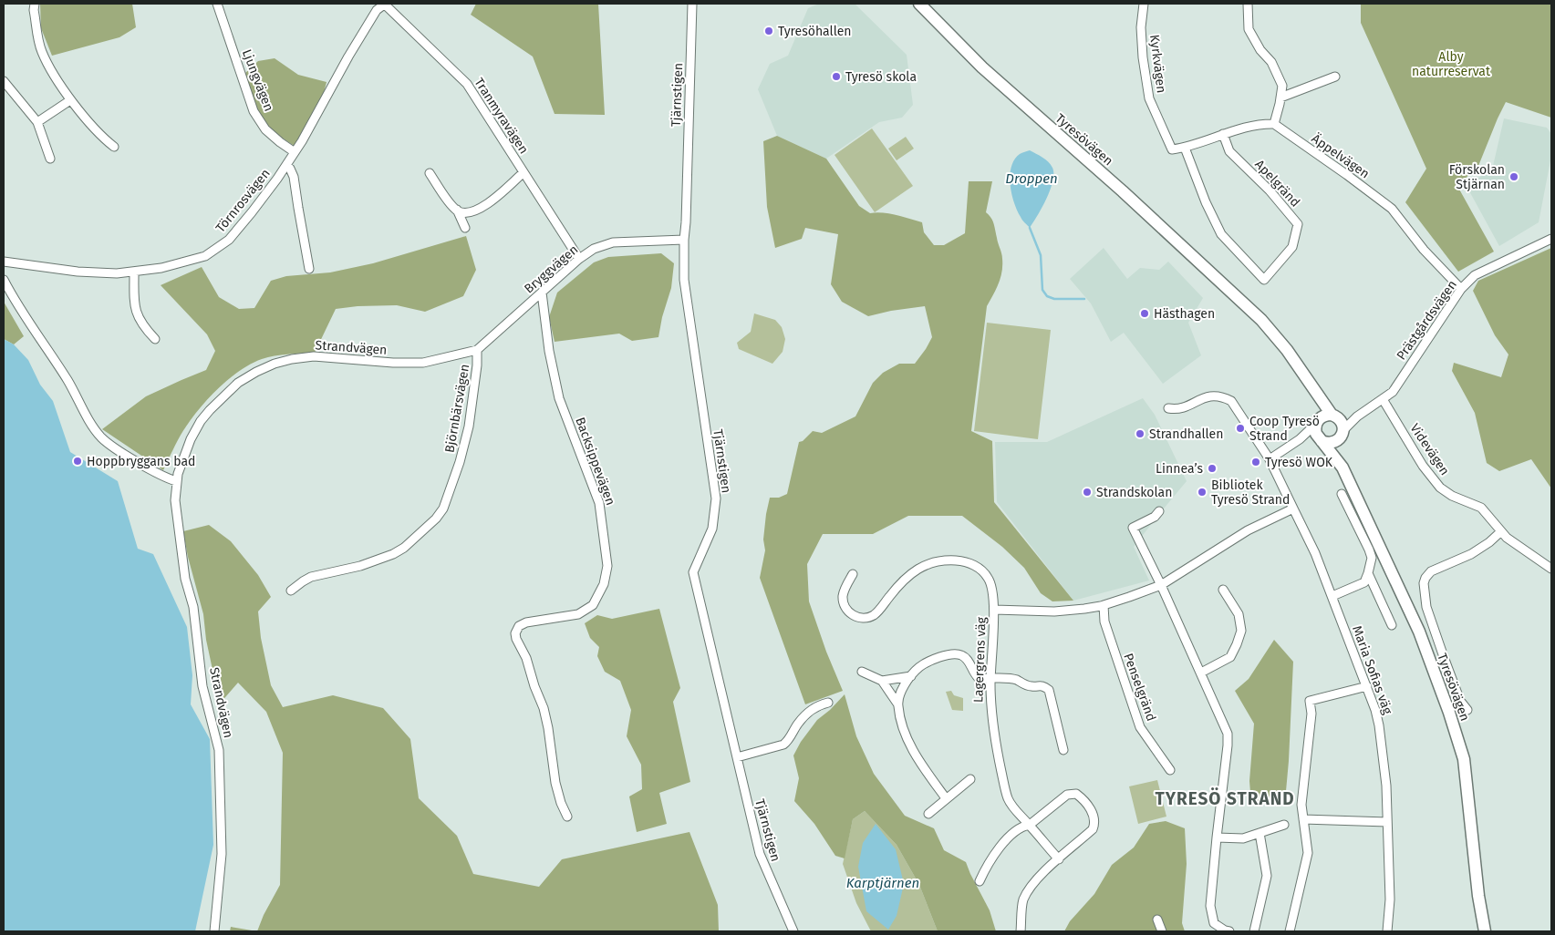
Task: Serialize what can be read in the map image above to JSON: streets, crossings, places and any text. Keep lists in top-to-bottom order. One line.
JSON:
{"streets":{"main road":["Tyresövägen"],"street":["Kyrkvägen","Ljungvägen","Tjärnstigen","Tranmyravägen","Äppelvägen","Apelgränd","Törnrosvägen","Bryggvägen","Prästgårdsvägen","Strandvägen","Björnbärsvägen","Videvägen","Backsippevägen","Lagergrens väg","Maria Sofias väg","Penselgränd"]},"crossings":[["Kyrkvägen","Apelgränd"],["Ljungvägen","Törnrosvägen"],["Tjärnstigen","Bryggvägen"],["Tranmyravägen","Törnrosvägen"],["Tranmyravägen","Bryggvägen"],["Tyresövägen","Prästgårdsvägen"],["Äppelvägen","Prästgårdsvägen"],["Bryggvägen","Strandvägen"],["Bryggvägen","Björnbärsvägen"],["Bryggvägen","Backsippevägen"],["Prästgårdsvägen","Videvägen"],["Strandvägen","Björnbärsvägen"],["Lagergrens väg","Maria Sofias väg"],["Lagergrens väg","Penselgränd"]],"districts":["TYRESÖ STRAND"],"water":["Droppen","Karptjärnen"],"parks":["Alby naturreservat"],"places":["Tyresöhallen","Tyresö skola","Förskolan Stjärnan","Hästhagen","Coop Tyresö Strand","Strandhallen","Hoppbryggans bad","Tyresö WOK","Linnea’s","Strandskolan","Bibliotek Tyresö Strand"]}
